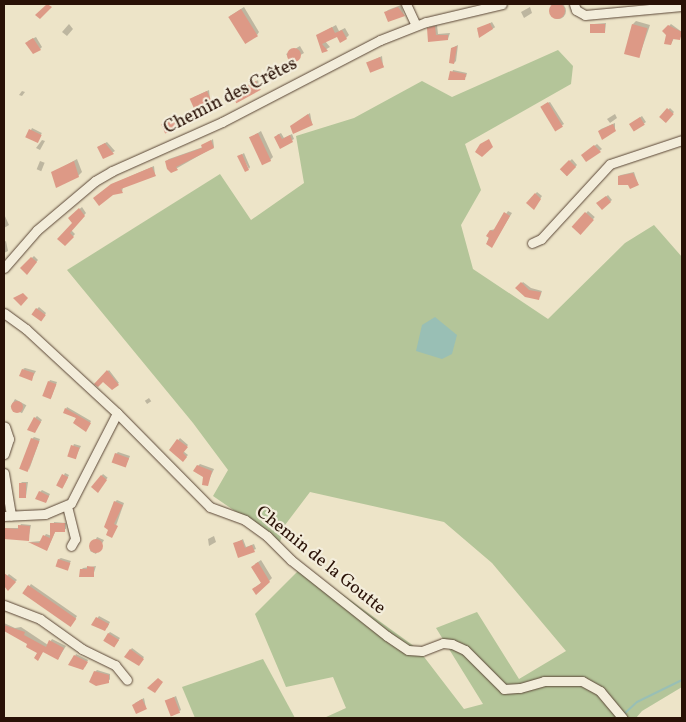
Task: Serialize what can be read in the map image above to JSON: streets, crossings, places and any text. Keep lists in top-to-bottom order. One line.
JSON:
{"streets":{"street":["Chemin des Crêtes","Chemin de la Goutte"]}}
